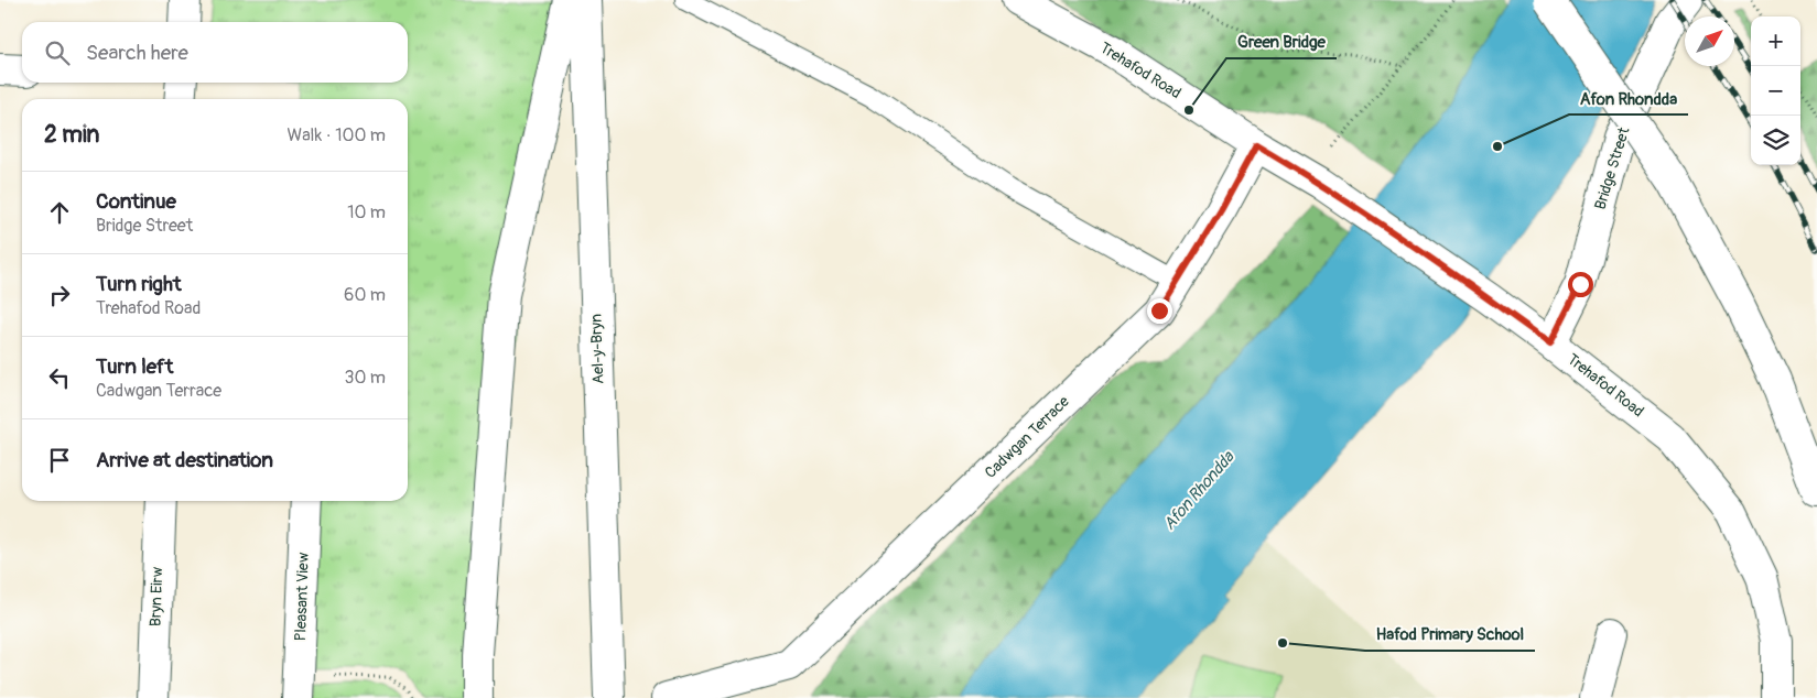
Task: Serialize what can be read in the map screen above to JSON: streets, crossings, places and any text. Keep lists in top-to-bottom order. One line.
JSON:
{"streets":{"street":["Trehafod Road","Bridge Street","Ael-y-Bryn","Cadwgan Terrace","Bryn Eirw","Pleasant View"]},"crossings":[["Trehafod Road","Bridge Street"],["Trehafod Road","Cadwgan Terrace"]],"water":["Afon Rhondda"],"places":["Green Bridge","Afon Rhondda","Hafod Primary School"],"north":"top right","page":{"map_buttons":["+","−"],"search":"Search here","heading":["2 min","Walk · 100 m"],"list":[["Continue","Bridge Street","10 m"],["Turn right","Trehafod Road","60 m"],["Turn left","Cadwgan Terrace","30 m"],"Arrive at destination"]}}
